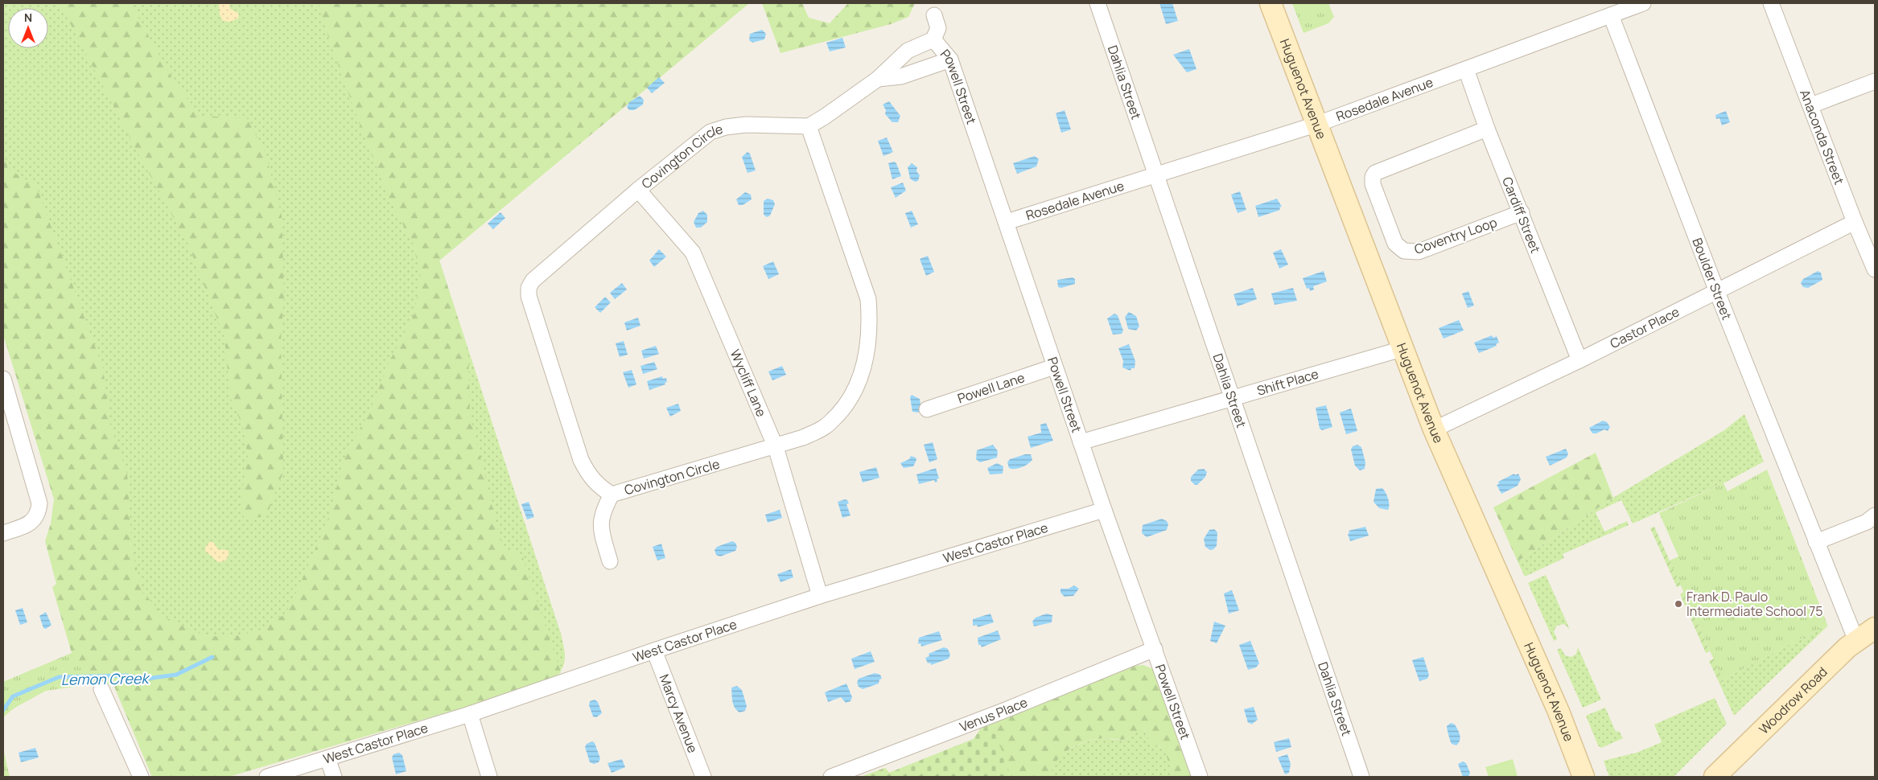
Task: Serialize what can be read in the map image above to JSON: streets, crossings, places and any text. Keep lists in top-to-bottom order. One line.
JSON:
{"streets":{"street":["Dahlia Street","Powell Street","Huguenot Avenue","Rosedale Avenue","Anaconda Street","Covington Circle","Cardiff Street","Coventry Loop","Boulder Street","Castor Place","Shift Place","Wycliff Lane","Powell Lane","West Castor Place","Woodrow Road","Marcy Avenue","Venus Place"]},"crossings":[["Dahlia Street","Rosedale Avenue"],["Dahlia Street","Shift Place"],["Powell Street","Rosedale Avenue"],["Powell Street","Shift Place"],["Powell Street","Powell Lane"],["Powell Street","West Castor Place"],["Powell Street","Venus Place"],["Huguenot Avenue","Rosedale Avenue"],["Huguenot Avenue","Castor Place"],["Huguenot Avenue","Shift Place"],["Rosedale Avenue","Cardiff Street"],["Rosedale Avenue","Boulder Street"],["Anaconda Street","Castor Place"],["Covington Circle","Wycliff Lane"],["Cardiff Street","Coventry Loop"],["Cardiff Street","Castor Place"],["Boulder Street","Castor Place"],["Boulder Street","Woodrow Road"],["Wycliff Lane","West Castor Place"],["West Castor Place","Marcy Avenue"]],"water":["Lemon Creek"],"places":["Frank D. Paulo Intermediate School 75"],"north":"top"}
